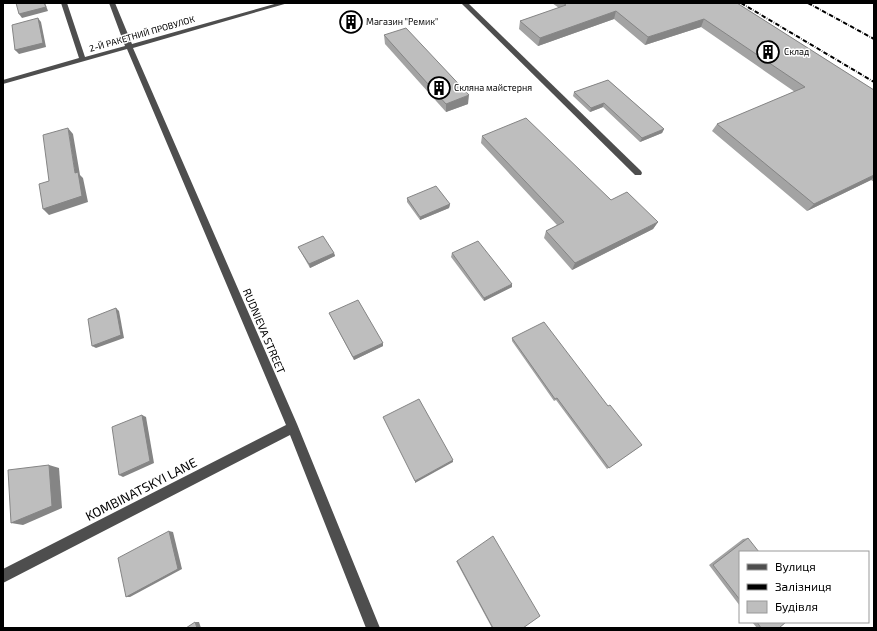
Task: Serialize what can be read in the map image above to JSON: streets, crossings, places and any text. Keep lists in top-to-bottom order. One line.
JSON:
{"streets":{"street":["2-Й РАКЕТНИЙ ПРОВУЛОК","RUDNIEVA STREET","KOMBINATSKYI LANE"]},"crossings":[["2-Й РАКЕТНИЙ ПРОВУЛОК","RUDNIEVA STREET"],["RUDNIEVA STREET","KOMBINATSKYI LANE"]],"places":{"building":["Магазин \"Ремик\"","Склад","Скляна майстерня"]},"legend":["Вулиця","Залізниця","Будівля"]}
